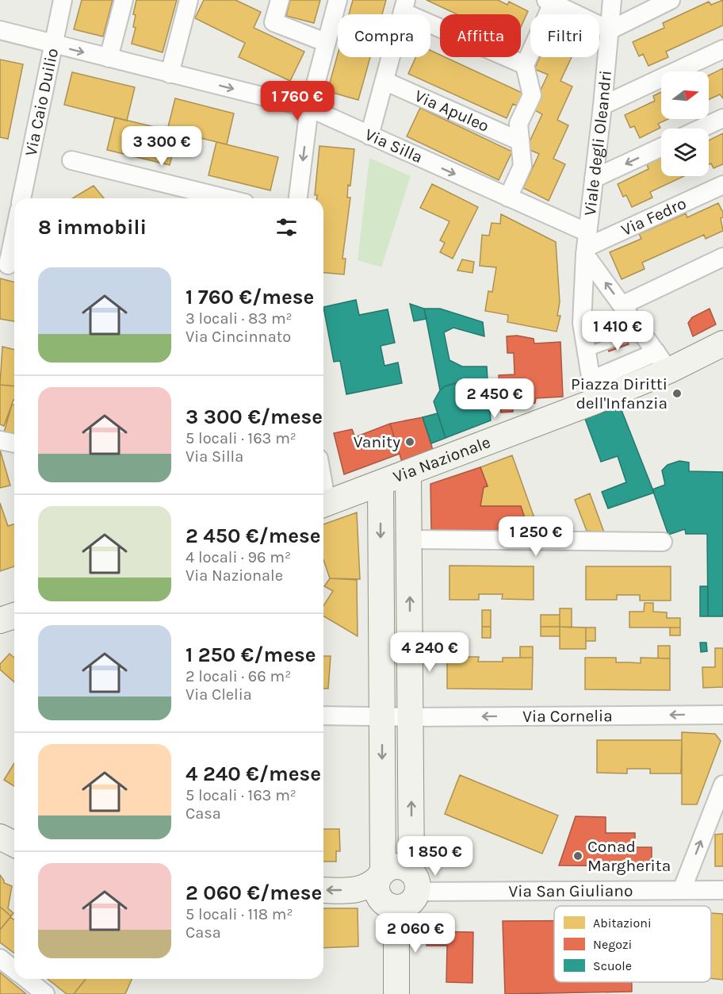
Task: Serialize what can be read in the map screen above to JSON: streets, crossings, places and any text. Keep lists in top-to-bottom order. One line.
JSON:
{"streets":{"street":["Via Caio Duilio","Via Apuleo","Viale degli Oleandri","Via Silla","Via Fedro","Via Nazionale","Via Cornelia","Via San Giuliano"]},"crossings":[["Via Caio Duilio","Via Silla"],["Viale degli Oleandri","Via Silla"],["Viale degli Oleandri","Via Fedro"],["Viale degli Oleandri","Via Nazionale"],["Via Silla","Via Fedro"]],"one_way":["Via Cornelia"],"places":["Piazza Diritti dell'Infanzia","Vanity","Conad Margherita"],"legend":["Abitazioni","Negozi","Scuole"],"north":"right","page":{"chip":["Compra","Affitta","Filtri"],"price":["1 760 €","3 300 €","1 410 €","2 450 €","1 250 €","4 240 €","1 850 €","2 060 €"],"heading":"8 immobili","list":[{"name":"1 760 €/mese","note":"3 locali · 83 m² · Via Cincinnato"},{"name":"3 300 €/mese","note":"5 locali · 163 m² · Via Silla"},{"name":"2 450 €/mese","note":"4 locali · 96 m² · Via Nazionale"},{"name":"1 250 €/mese","note":"2 locali · 66 m² · Via Clelia"},{"name":"4 240 €/mese","note":"5 locali · 163 m² · Casa"},{"name":"2 060 €/mese","note":"5 locali · 118 m² · Casa"}]}}
